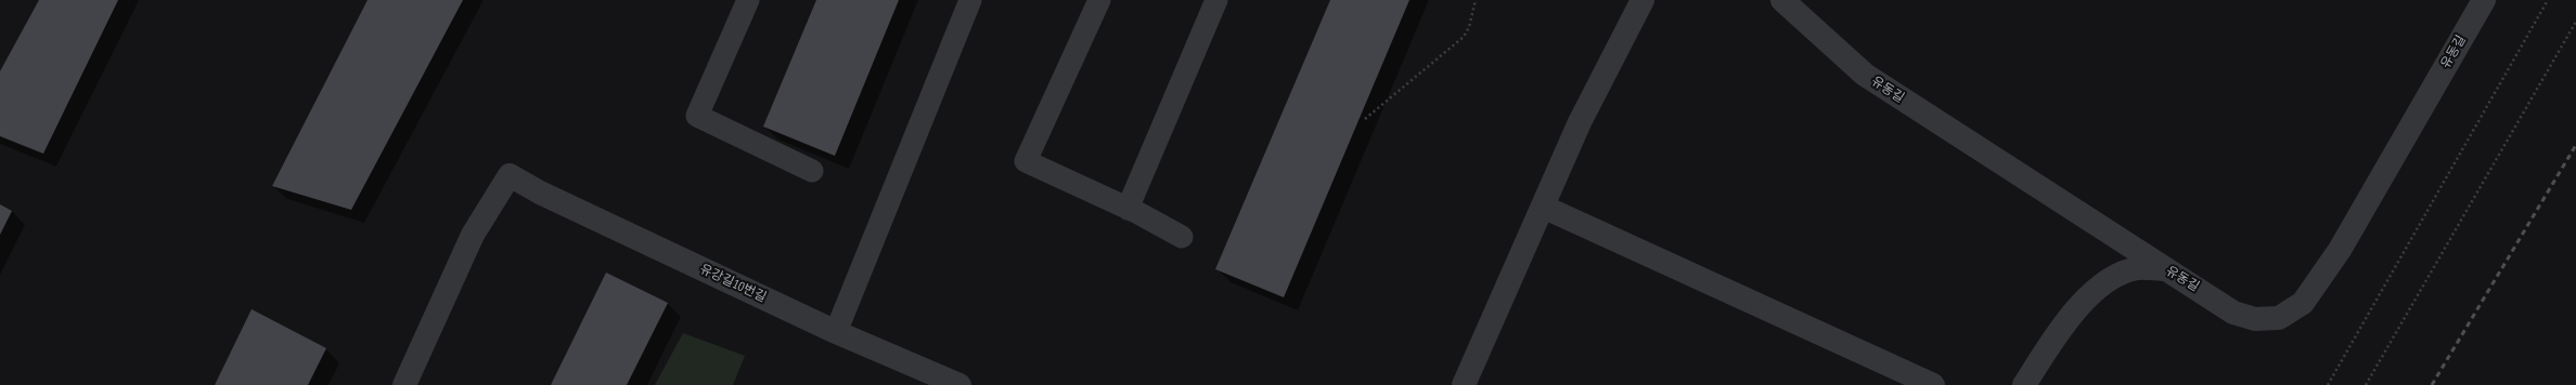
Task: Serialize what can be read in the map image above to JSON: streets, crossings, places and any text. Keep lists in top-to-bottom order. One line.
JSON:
{"streets":{"street":["유동길","유강길10번길"]}}
